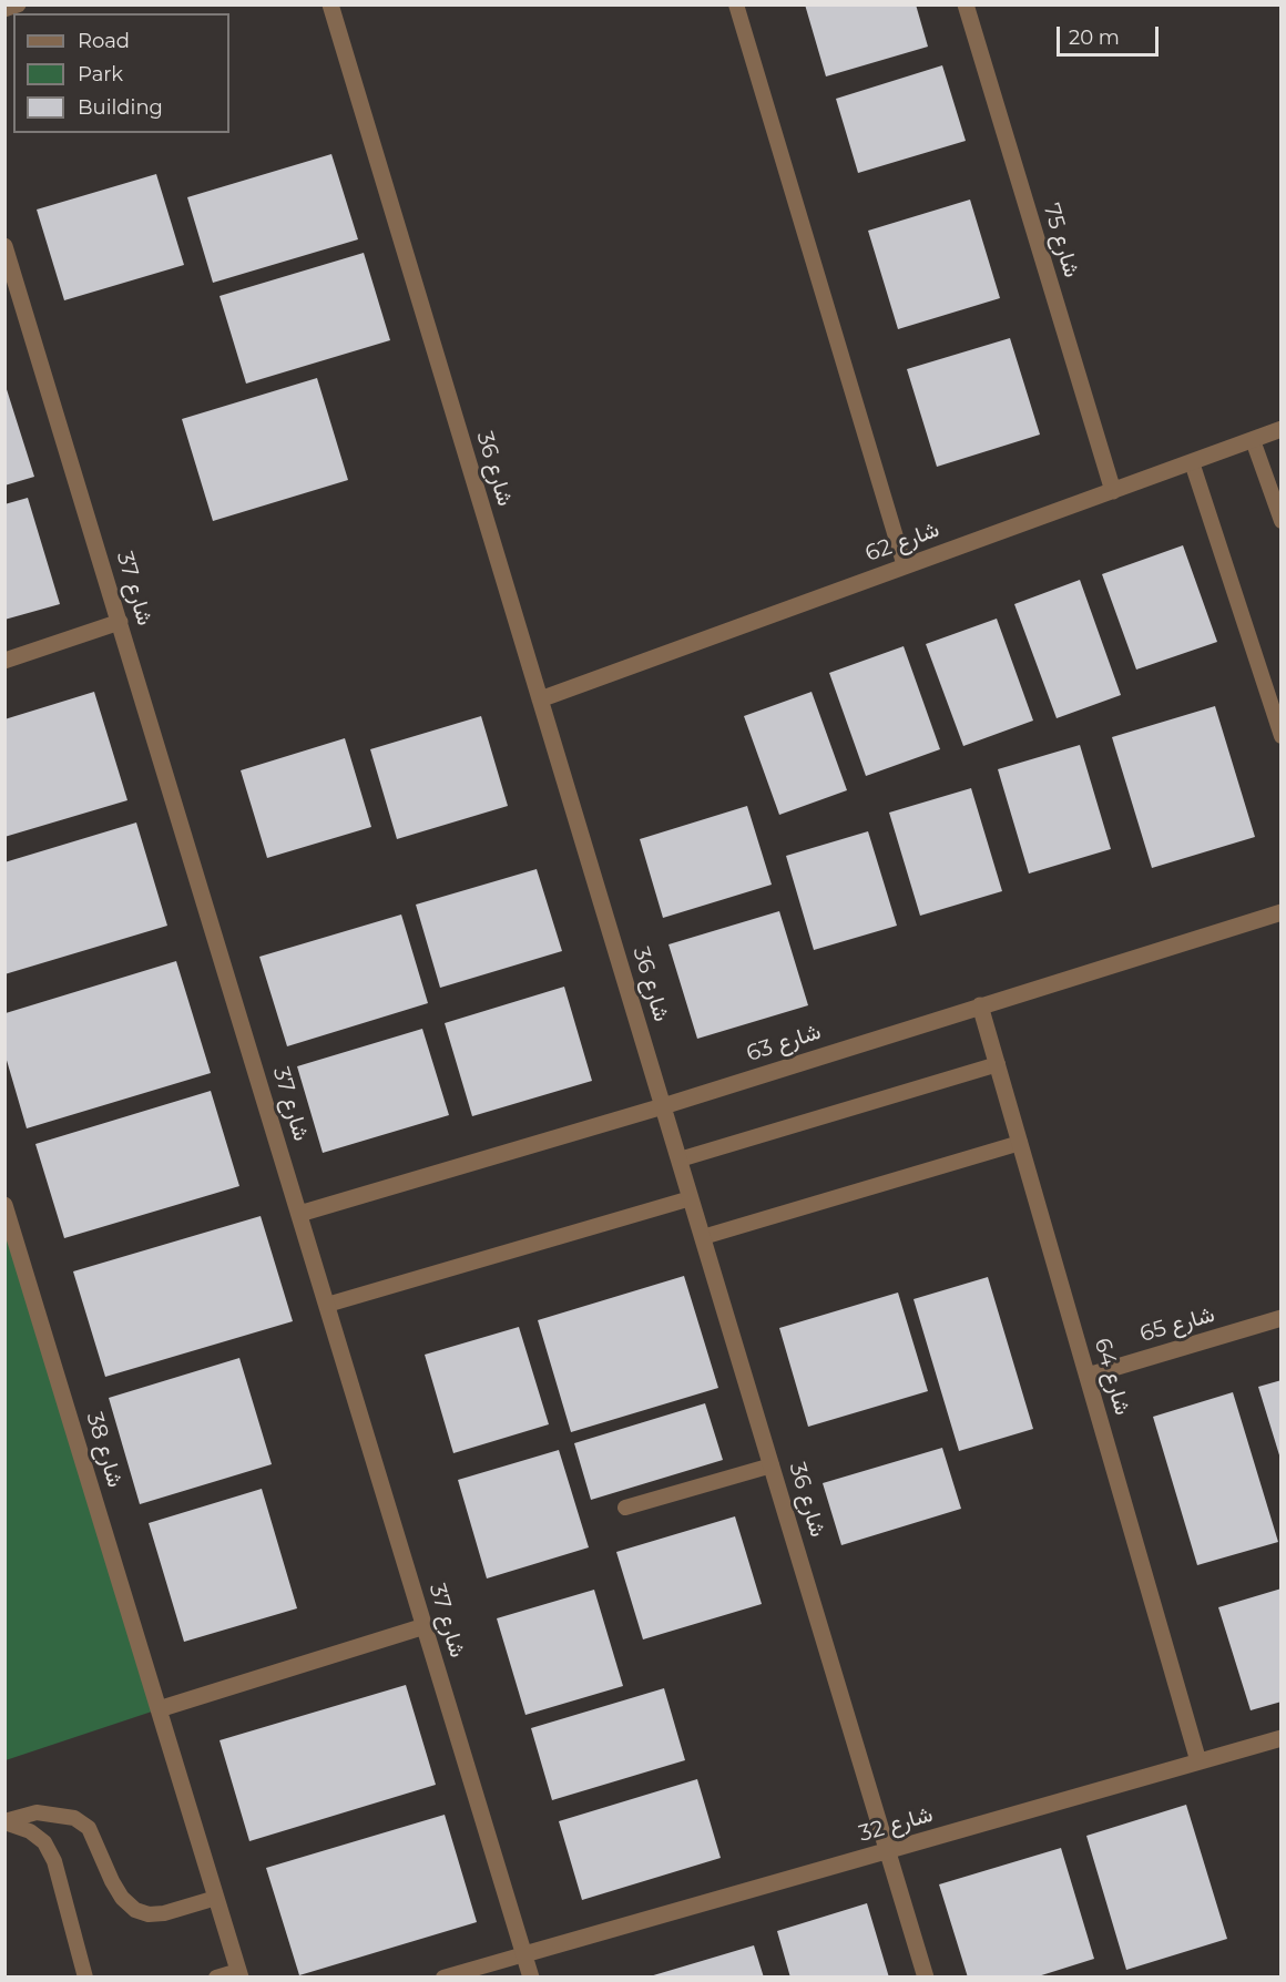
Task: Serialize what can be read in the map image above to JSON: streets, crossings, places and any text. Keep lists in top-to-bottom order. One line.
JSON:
{"streets":{"street":["شارع 75","شارع 36","شارع 62","شارع 37","شارع 63","شارع 65","شارع 64","شارع 38","شارع 32"]},"crossings":[["شارع 75","شارع 62"],["شارع 36","شارع 62"],["شارع 36","شارع 63"],["شارع 36","شارع 32"],["شارع 37","شارع 63"],["شارع 37","شارع 32"],["شارع 63","شارع 64"],["شارع 65","شارع 64"],["شارع 64","شارع 32"]],"legend":["Road","Park","Building"],"scale_bar":"20 m"}
